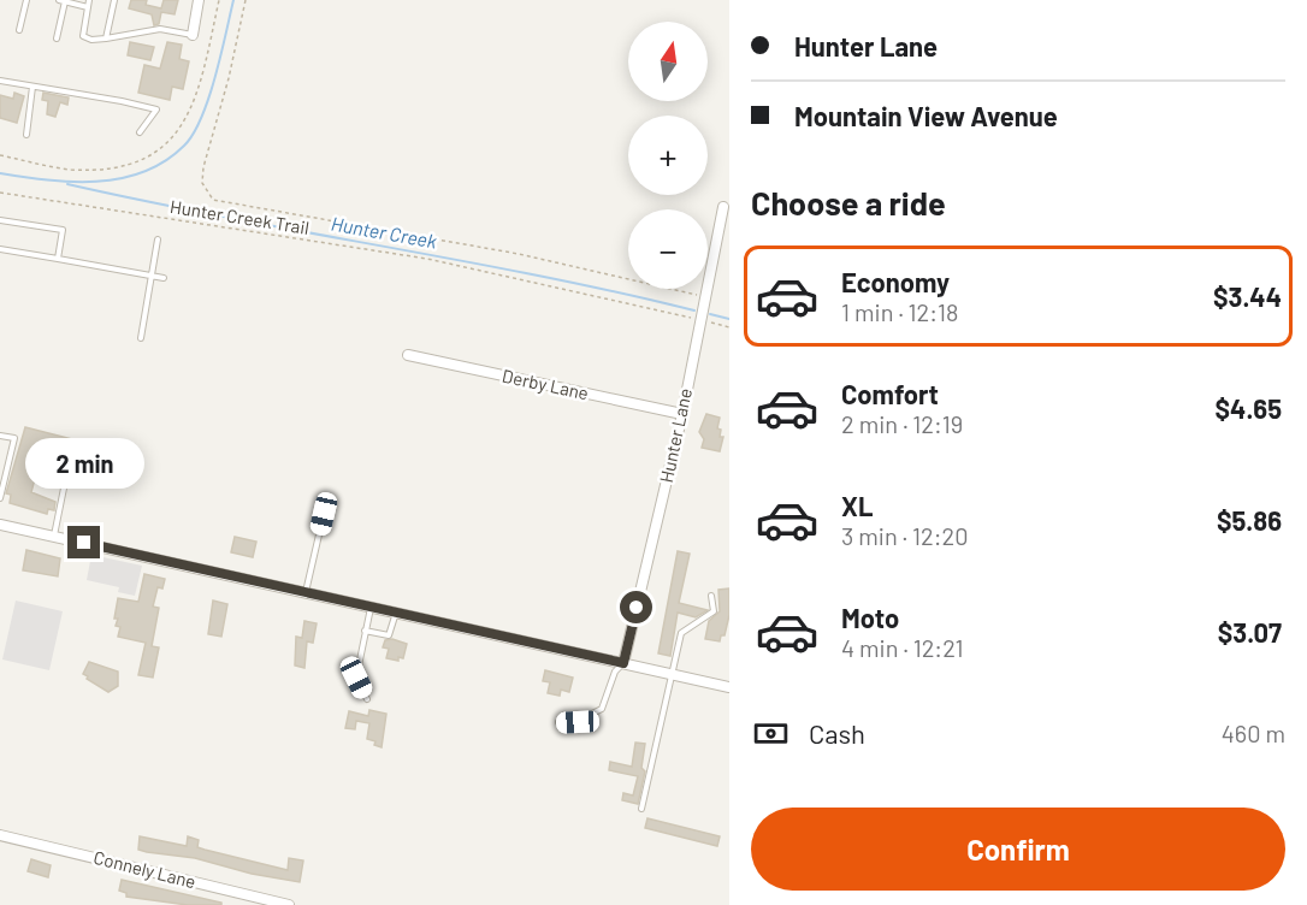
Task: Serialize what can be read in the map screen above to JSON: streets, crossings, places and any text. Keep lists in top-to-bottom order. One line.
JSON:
{"streets":{"street":["Derby Lane","Hunter Lane","Connely Lane"],"path":["Hunter Creek Trail"]},"crossings":[["Hunter Creek Trail","Hunter Lane"],["Derby Lane","Hunter Lane"]],"water":["Hunter Creek"],"north":"top","page":{"banner":["Hunter Lane","Mountain View Avenue"],"map_buttons":["+","−"],"heading":"Choose a ride","list":[{"name":"Economy","note":"1 min · 12:18","value":"$3.44"},{"name":"Comfort","note":"2 min · 12:19","value":"$4.65"},{"name":"XL","note":"3 min · 12:20","value":"$5.86"},{"name":"Moto","note":"4 min · 12:21","value":"$3.07"}],"bubble":"2 min","pay":["Cash","460 m"],"buttons":"Confirm"}}
